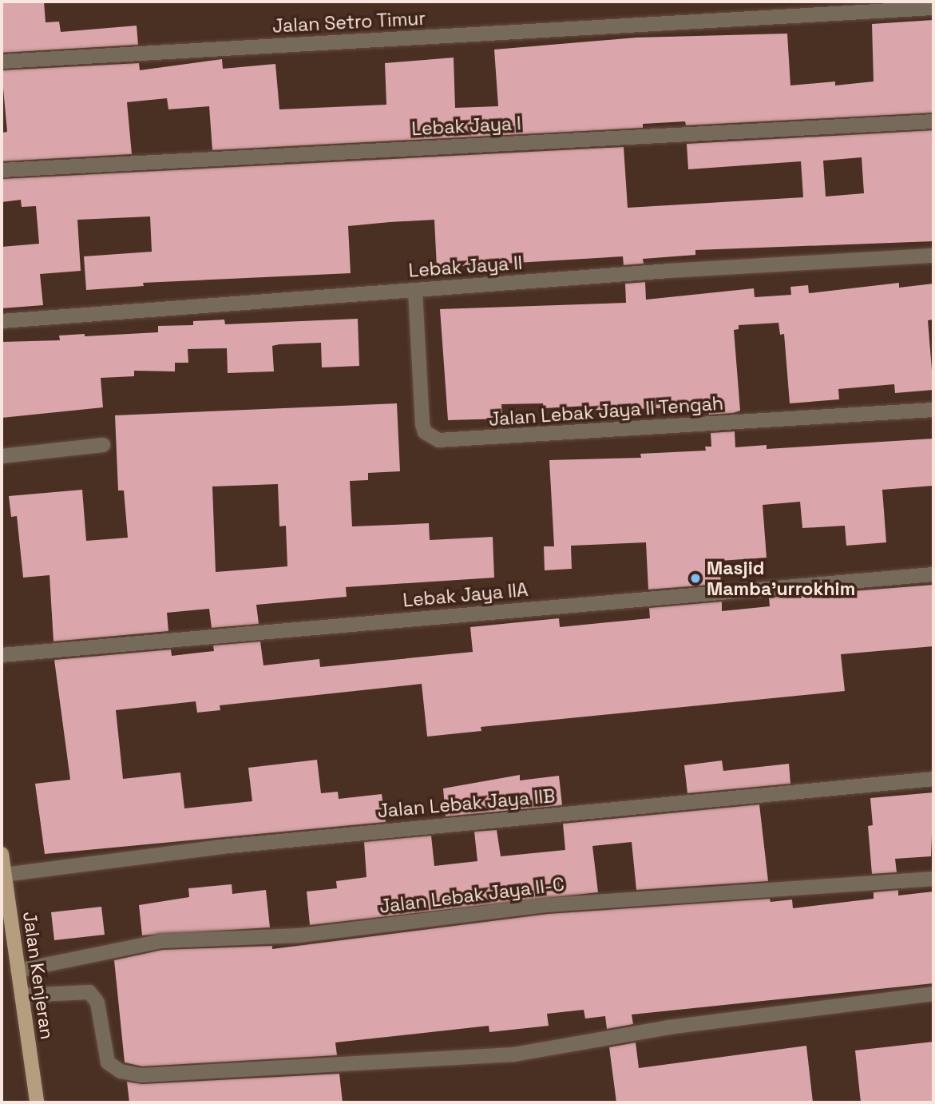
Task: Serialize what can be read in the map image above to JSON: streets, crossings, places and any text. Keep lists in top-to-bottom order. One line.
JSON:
{"streets":{"main road":["Jalan Kenjeran"],"street":["Jalan Setro Timur","Lebak Jaya I","Lebak Jaya II","Jalan Lebak Jaya II Tengah","Lebak Jaya IIA","Jalan Lebak Jaya IIB","Jalan Lebak Jaya II-C"]},"crossings":[["Lebak Jaya II","Jalan Lebak Jaya II Tengah"],["Jalan Lebak Jaya IIB","Jalan Kenjeran"],["Jalan Lebak Jaya II-C","Jalan Kenjeran"]],"places":["Masjid Mamba'urrokhim"]}
